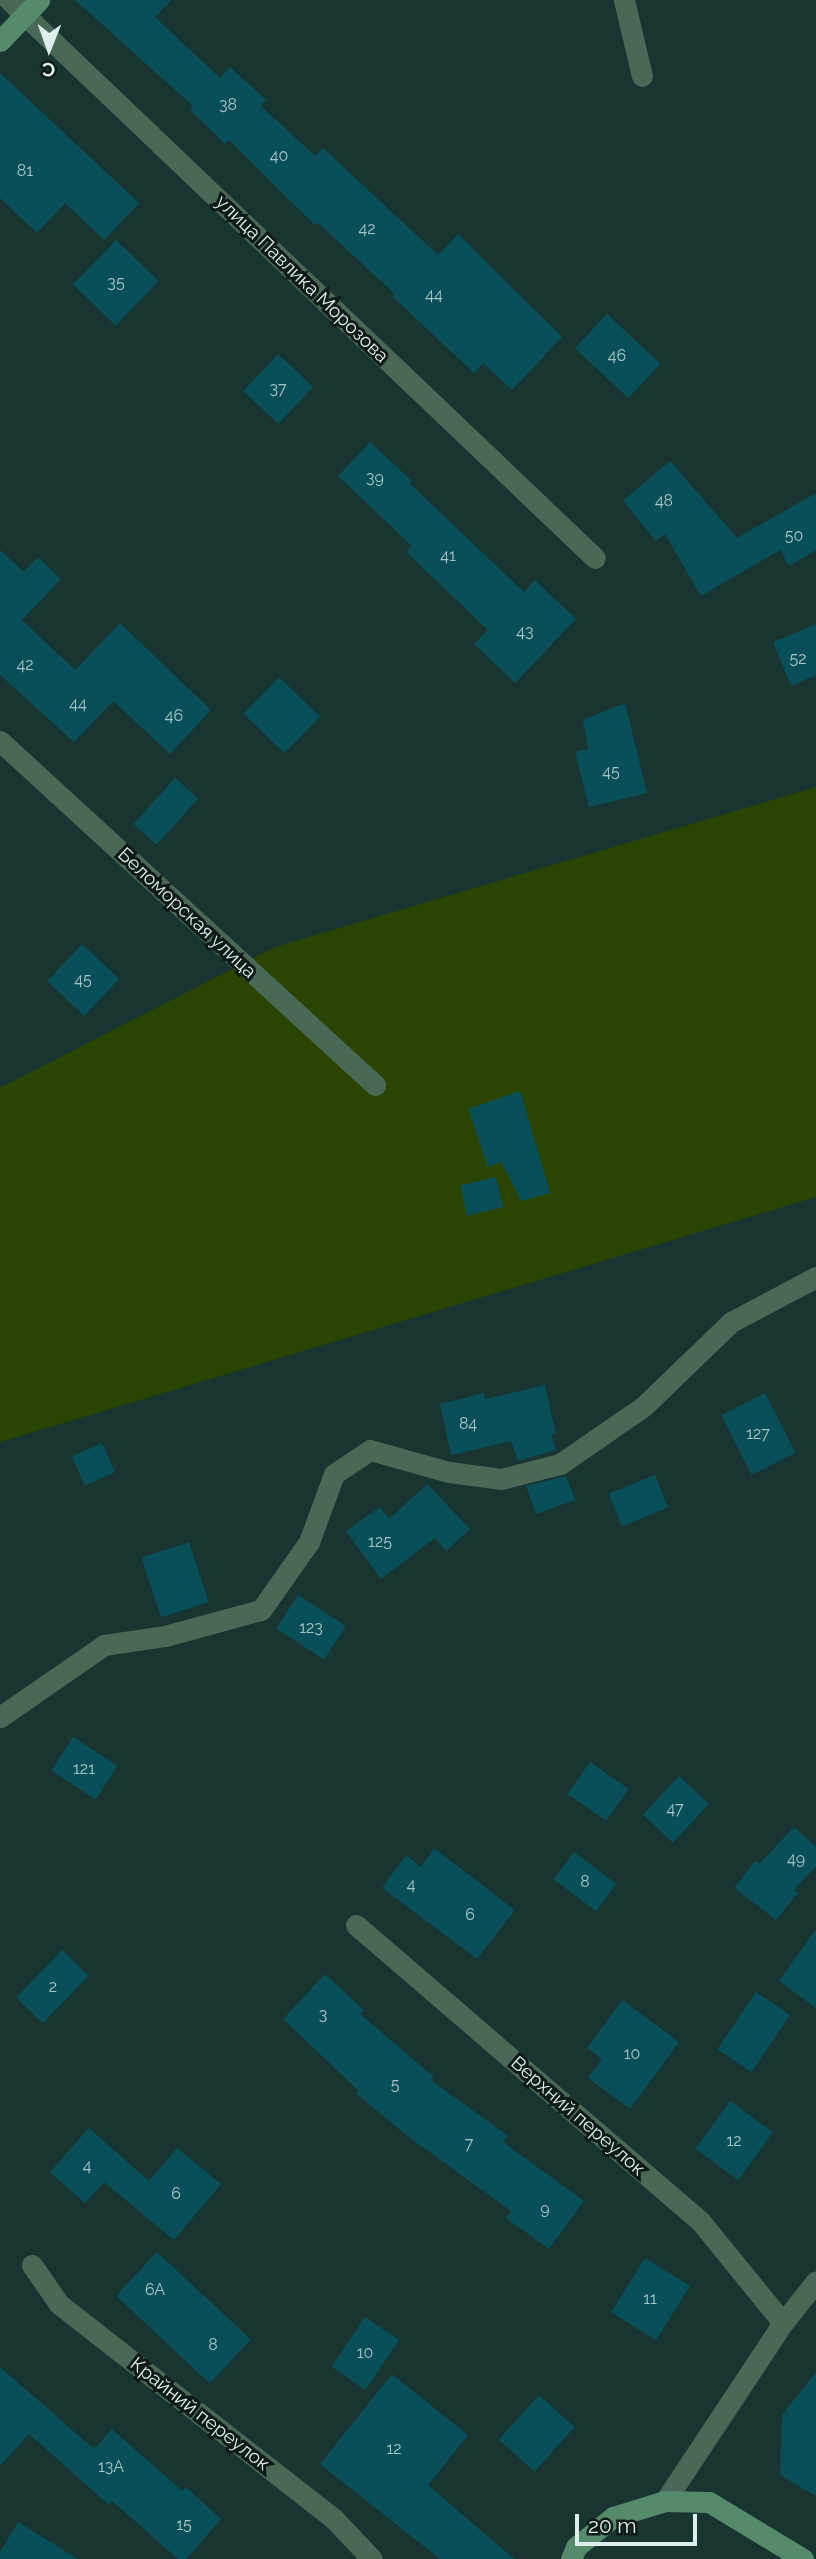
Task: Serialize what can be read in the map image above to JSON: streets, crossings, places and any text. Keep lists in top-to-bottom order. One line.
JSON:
{"streets":{"street":["улица Павлика Морозова","Беломорская улица","Верхний переулок","Крайний переулок"]},"house_numbers":["38","40","81","42","35","44","46","37","39","48","50","41","43","52","42","44","46","45","45","84","127","125","123","121","47","49","8","4","6","2","3","10","5","12","7","4","6","9","6А","11","8","10","12","13А","15"],"scale_bar":"20 m","north":"bottom"}
